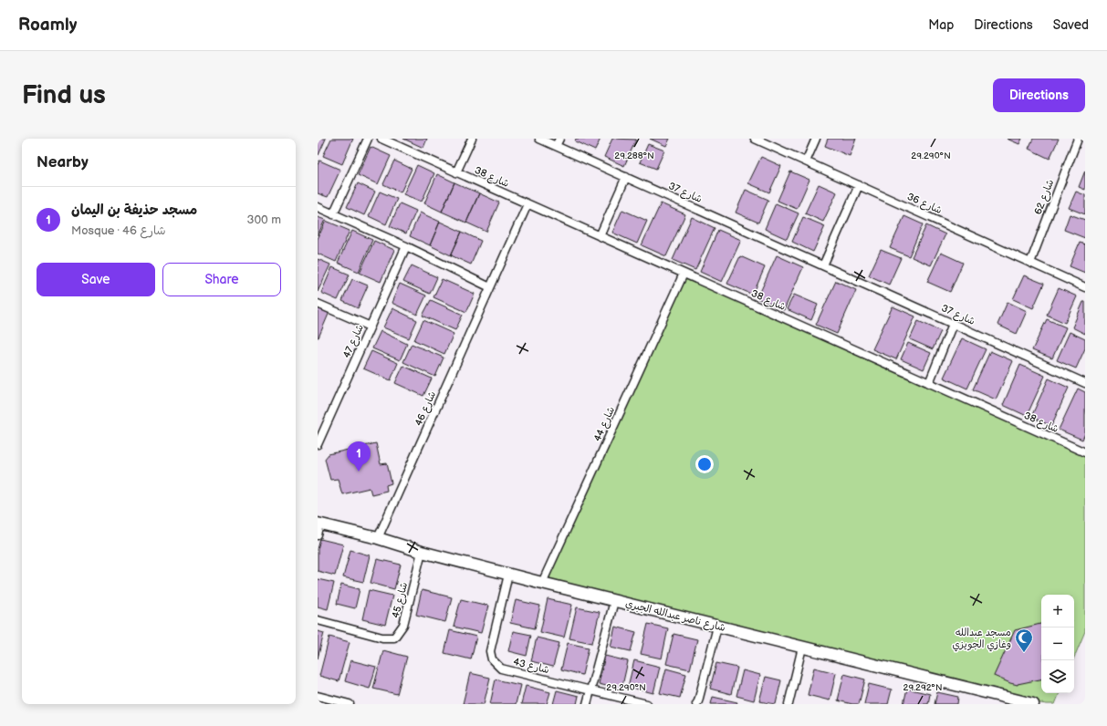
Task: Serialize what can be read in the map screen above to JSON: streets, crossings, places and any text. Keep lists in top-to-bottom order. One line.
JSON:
{"streets":{"street":["شارع 38","شارع 37","شارع 62","شارع 36","شارع 47","شارع 46","شارع 44","شارع 45","شارع ناصر عبدالله الجبري","شارع 43"]},"crossings":[["شارع 38","شارع 46"],["شارع 38","شارع 44"],["شارع 62","شارع 36"],["شارع 46","شارع ناصر عبدالله الجبري"],["شارع 44","شارع ناصر عبدالله الجبري"],["شارع 45","شارع ناصر عبدالله الجبري"],["شارع ناصر عبدالله الجبري","شارع 43"]],"places":{"mosque":["مسجد عبدالله وغازي الجويزي"]},"page":{"header":"Roamly","nav":["Map","Directions","Saved"],"buttons":["Directions",["Save","Share"]],"title":"Find us","heading":"Nearby","list":[{"mark":"1","name":"مسجد حذيفة بن اليمان","note":"Mosque · شارع 46","value":"300 m"}],"pins":"1","map_buttons":["+","−"]},"coordinates":["29.288°N","29.290°N","29.292°N"]}
